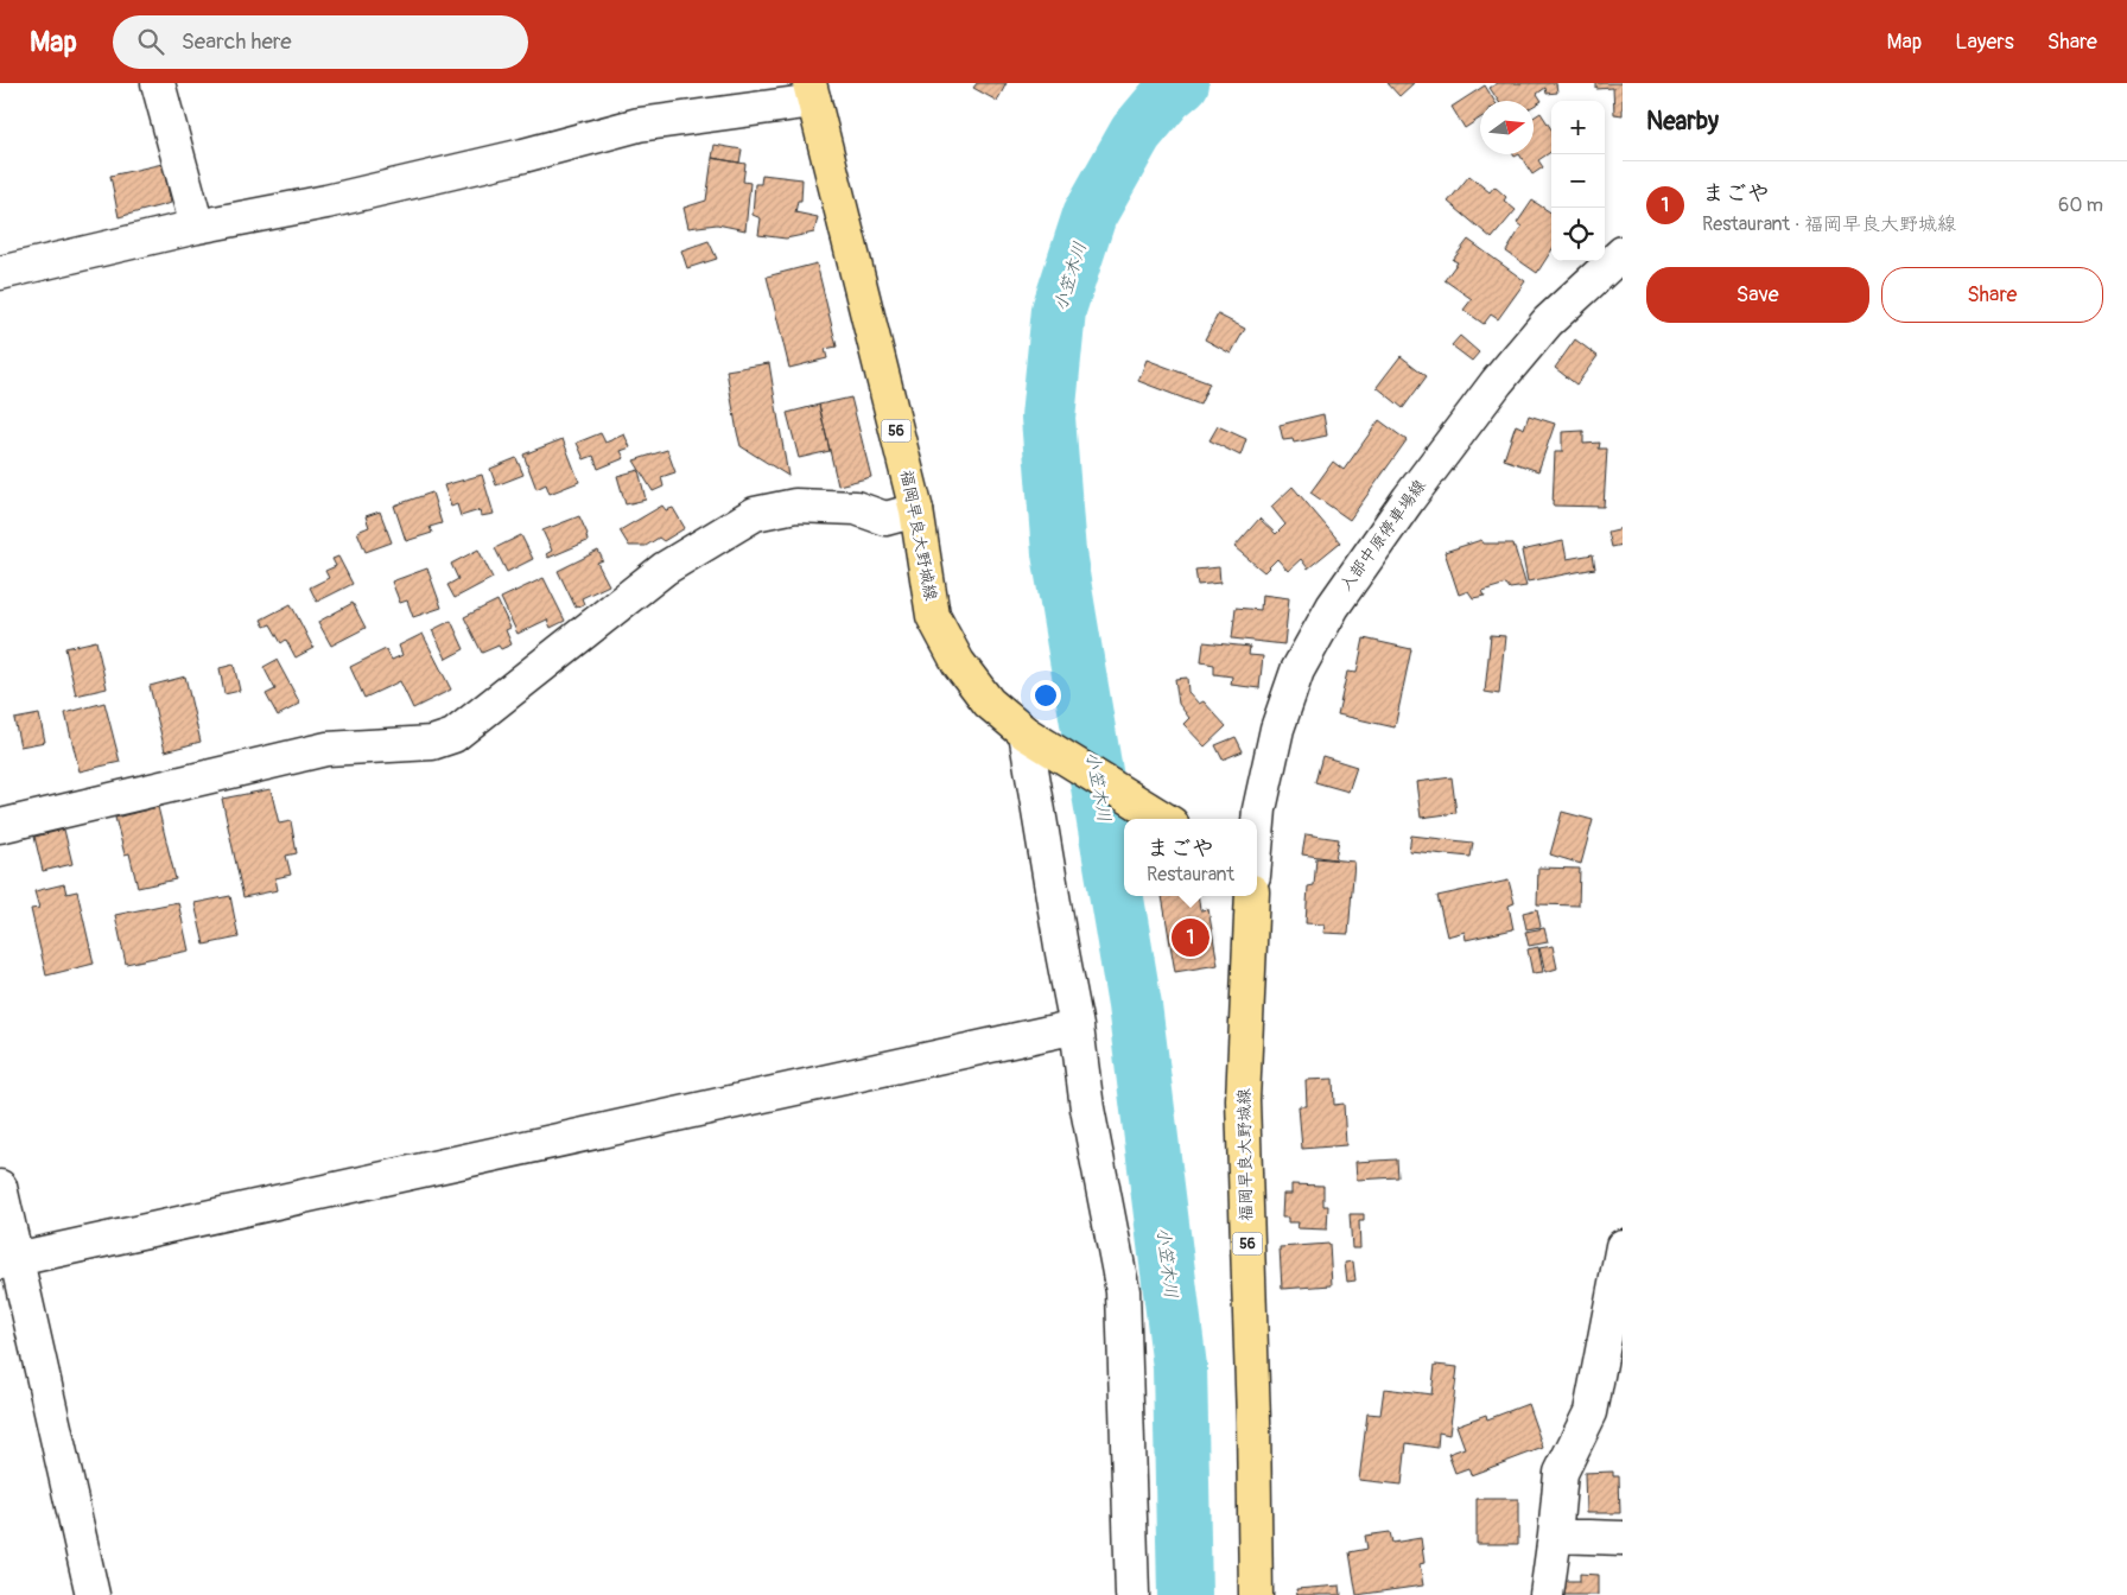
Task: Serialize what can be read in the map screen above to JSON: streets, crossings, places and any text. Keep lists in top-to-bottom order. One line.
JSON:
{"streets":{"main road":["56","福岡早良大野城線"],"street":["入部中原停車場線"]},"crossings":[["56","福岡早良大野城線"]],"water":["小笠木川"],"north":"right","page":{"header":"Map","search":"Search here","nav":["Map","Layers","Share"],"heading":"Nearby","map_buttons":["+","−"],"list":[{"mark":"1","name":"まごや","note":"Restaurant · 福岡早良大野城線","value":"60 m"}],"buttons":["Save","Share"],"popup":["まごや","Restaurant"],"pins":"1"}}
